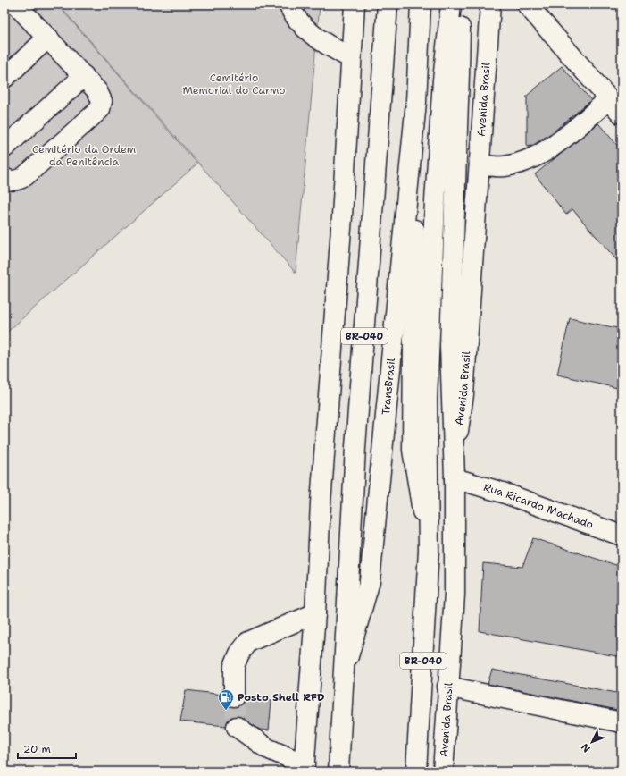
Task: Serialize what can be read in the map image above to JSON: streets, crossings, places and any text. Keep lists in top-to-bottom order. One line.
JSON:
{"streets":{"main road":["Avenida Brasil","BR-040","TransBrasil","Rua Ricardo Machado"]},"crossings":[["Avenida Brasil","Rua Ricardo Machado"],["BR-040","TransBrasil"]],"parks":["Cemitério Memorial do Carmo","Cemitério da Ordem da Penitência"],"places":{"fuel station":["Posto Shell RFD"]},"scale_bar":"20 m","north":"bottom left"}
